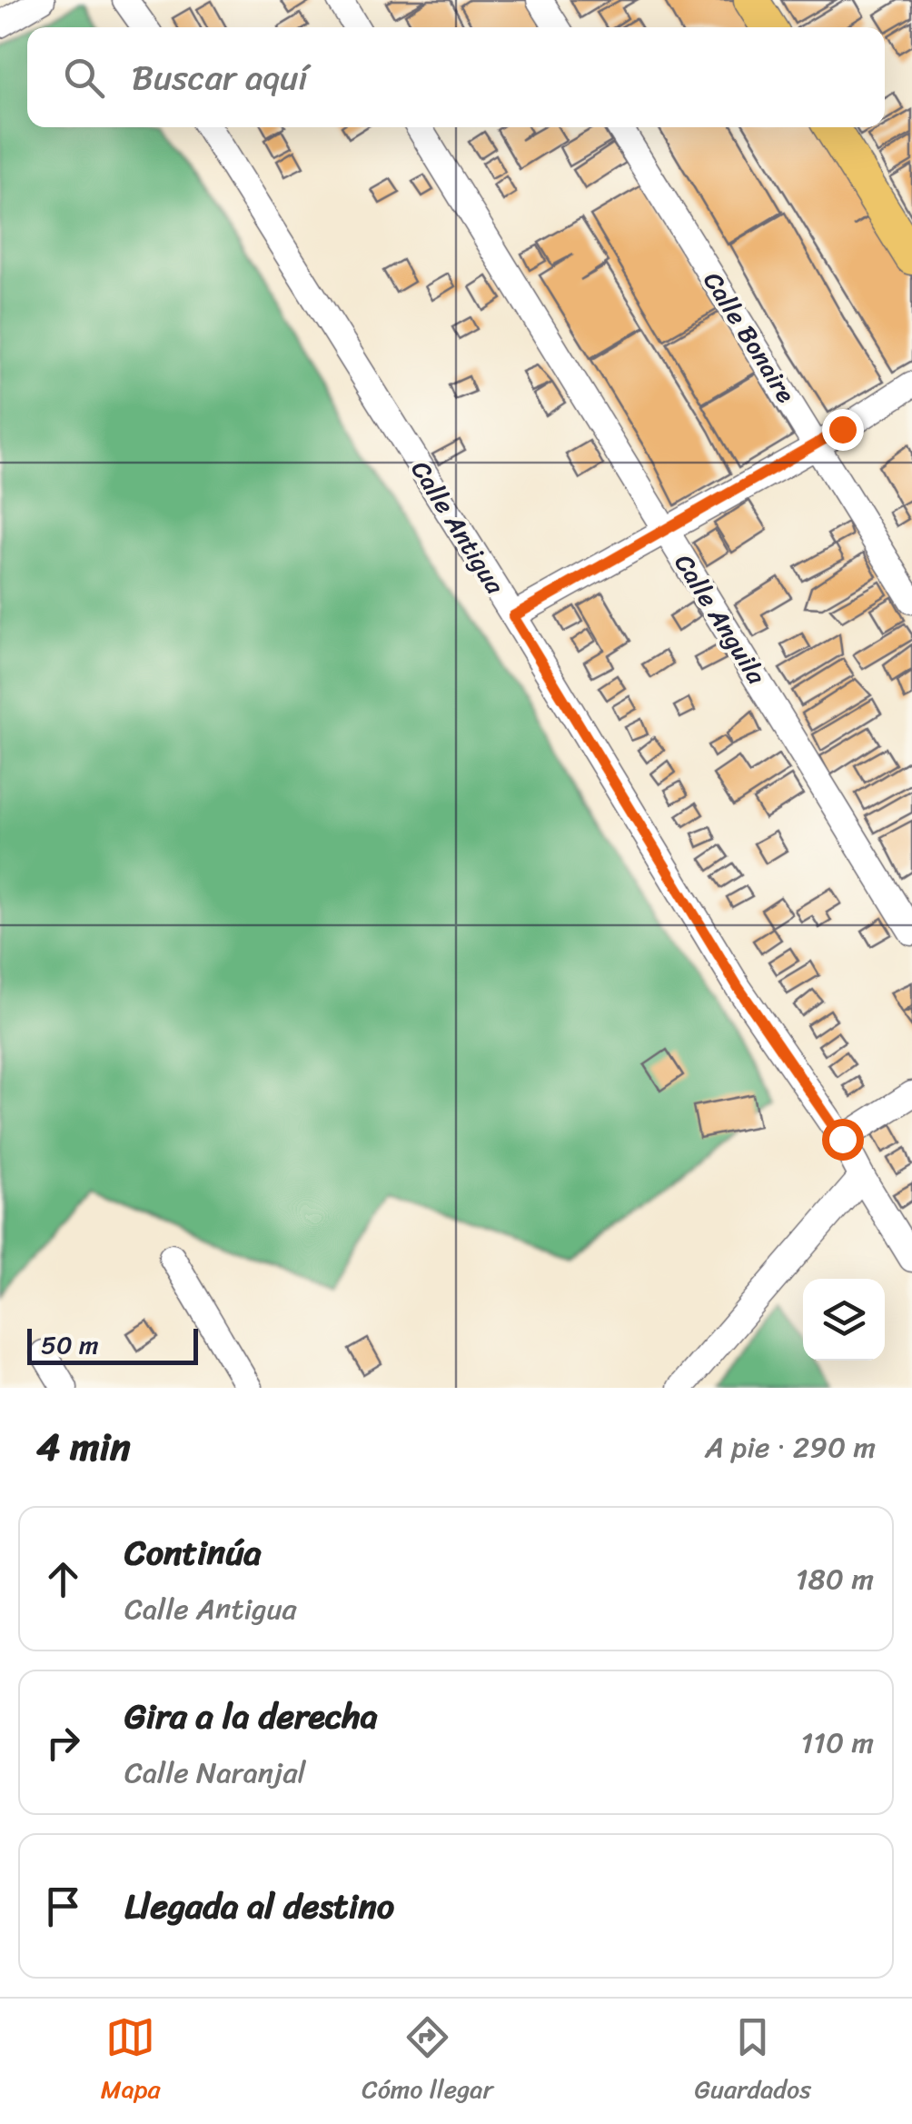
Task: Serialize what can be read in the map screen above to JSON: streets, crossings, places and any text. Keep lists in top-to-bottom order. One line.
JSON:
{"streets":{"street":["Calle Bonaire","Calle Antigua","Calle Anguila"]},"scale_bar":"50 m","page":{"search":"Buscar aquí","scale":"50 m","heading":["4 min","A pie · 290 m"],"list":[["Continúa","Calle Antigua","180 m"],["Gira a la derecha","Calle Naranjal","110 m"],"Llegada al destino"],"nav":["Mapa","Cómo llegar","Guardados"]}}
